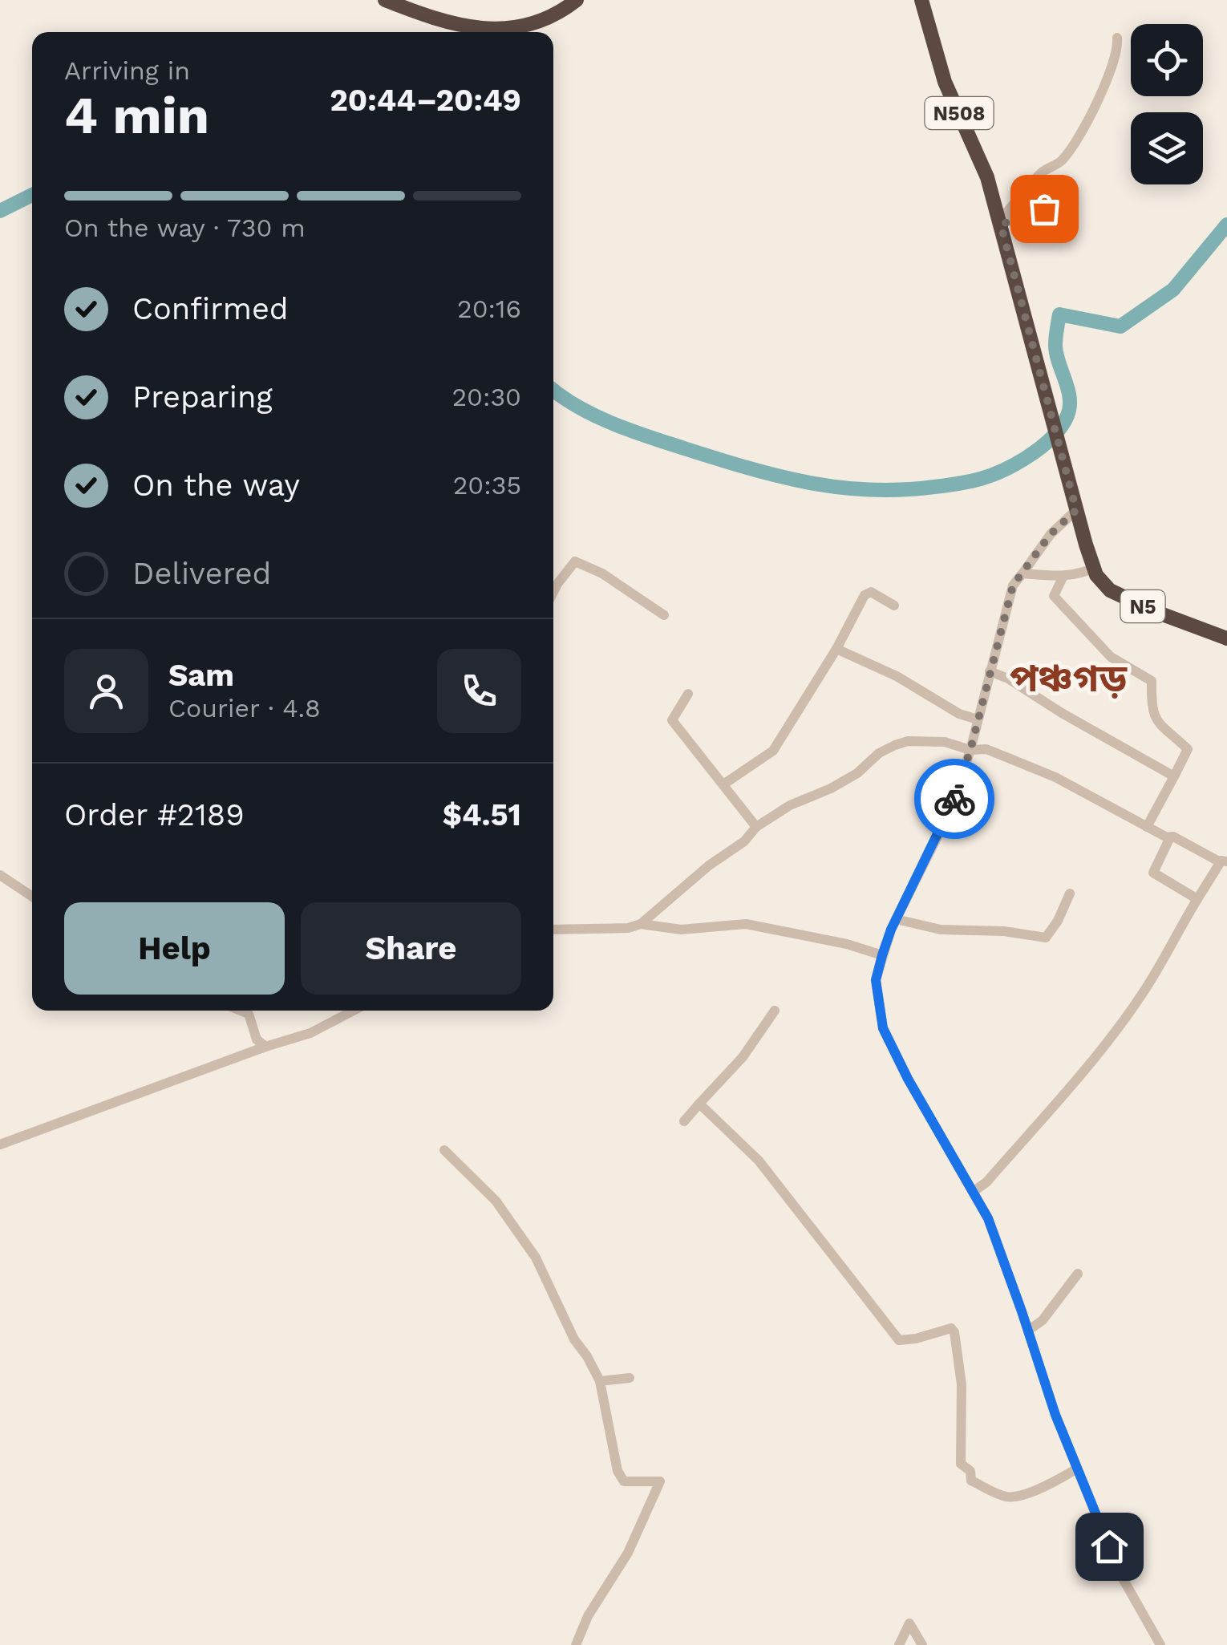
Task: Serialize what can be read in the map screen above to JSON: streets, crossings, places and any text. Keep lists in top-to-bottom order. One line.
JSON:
{"streets":{"highway":["N508","N5"]},"crossings":[["N508","N5"]],"districts":["পঞ্চগড়"],"page":{"heading":["4 min","Arriving in","20:44–20:49"],"panel":["Sam","Courier · 4.8","Order #2189","$4.51"],"bar":"On the way · 730 m","list":[["Confirmed","20:16"],["Preparing","20:30"],["On the way","20:35"],"Delivered"],"buttons":["Help","Share"]}}
